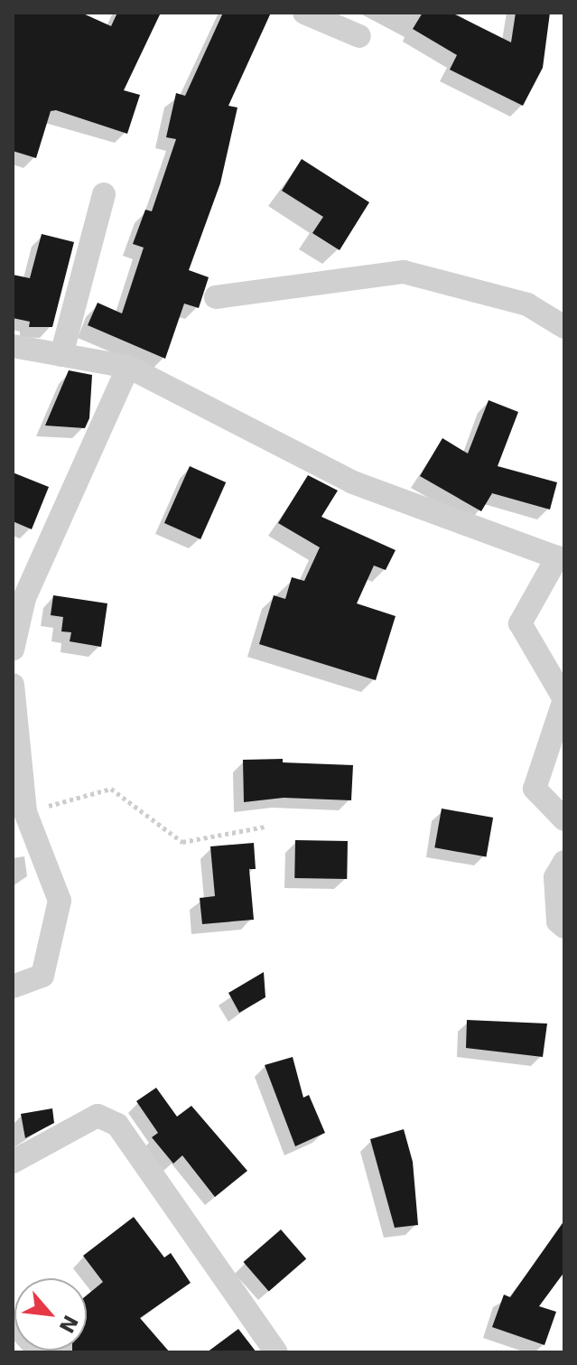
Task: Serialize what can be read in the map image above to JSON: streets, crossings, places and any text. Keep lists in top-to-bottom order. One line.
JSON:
{"north":"bottom right"}
